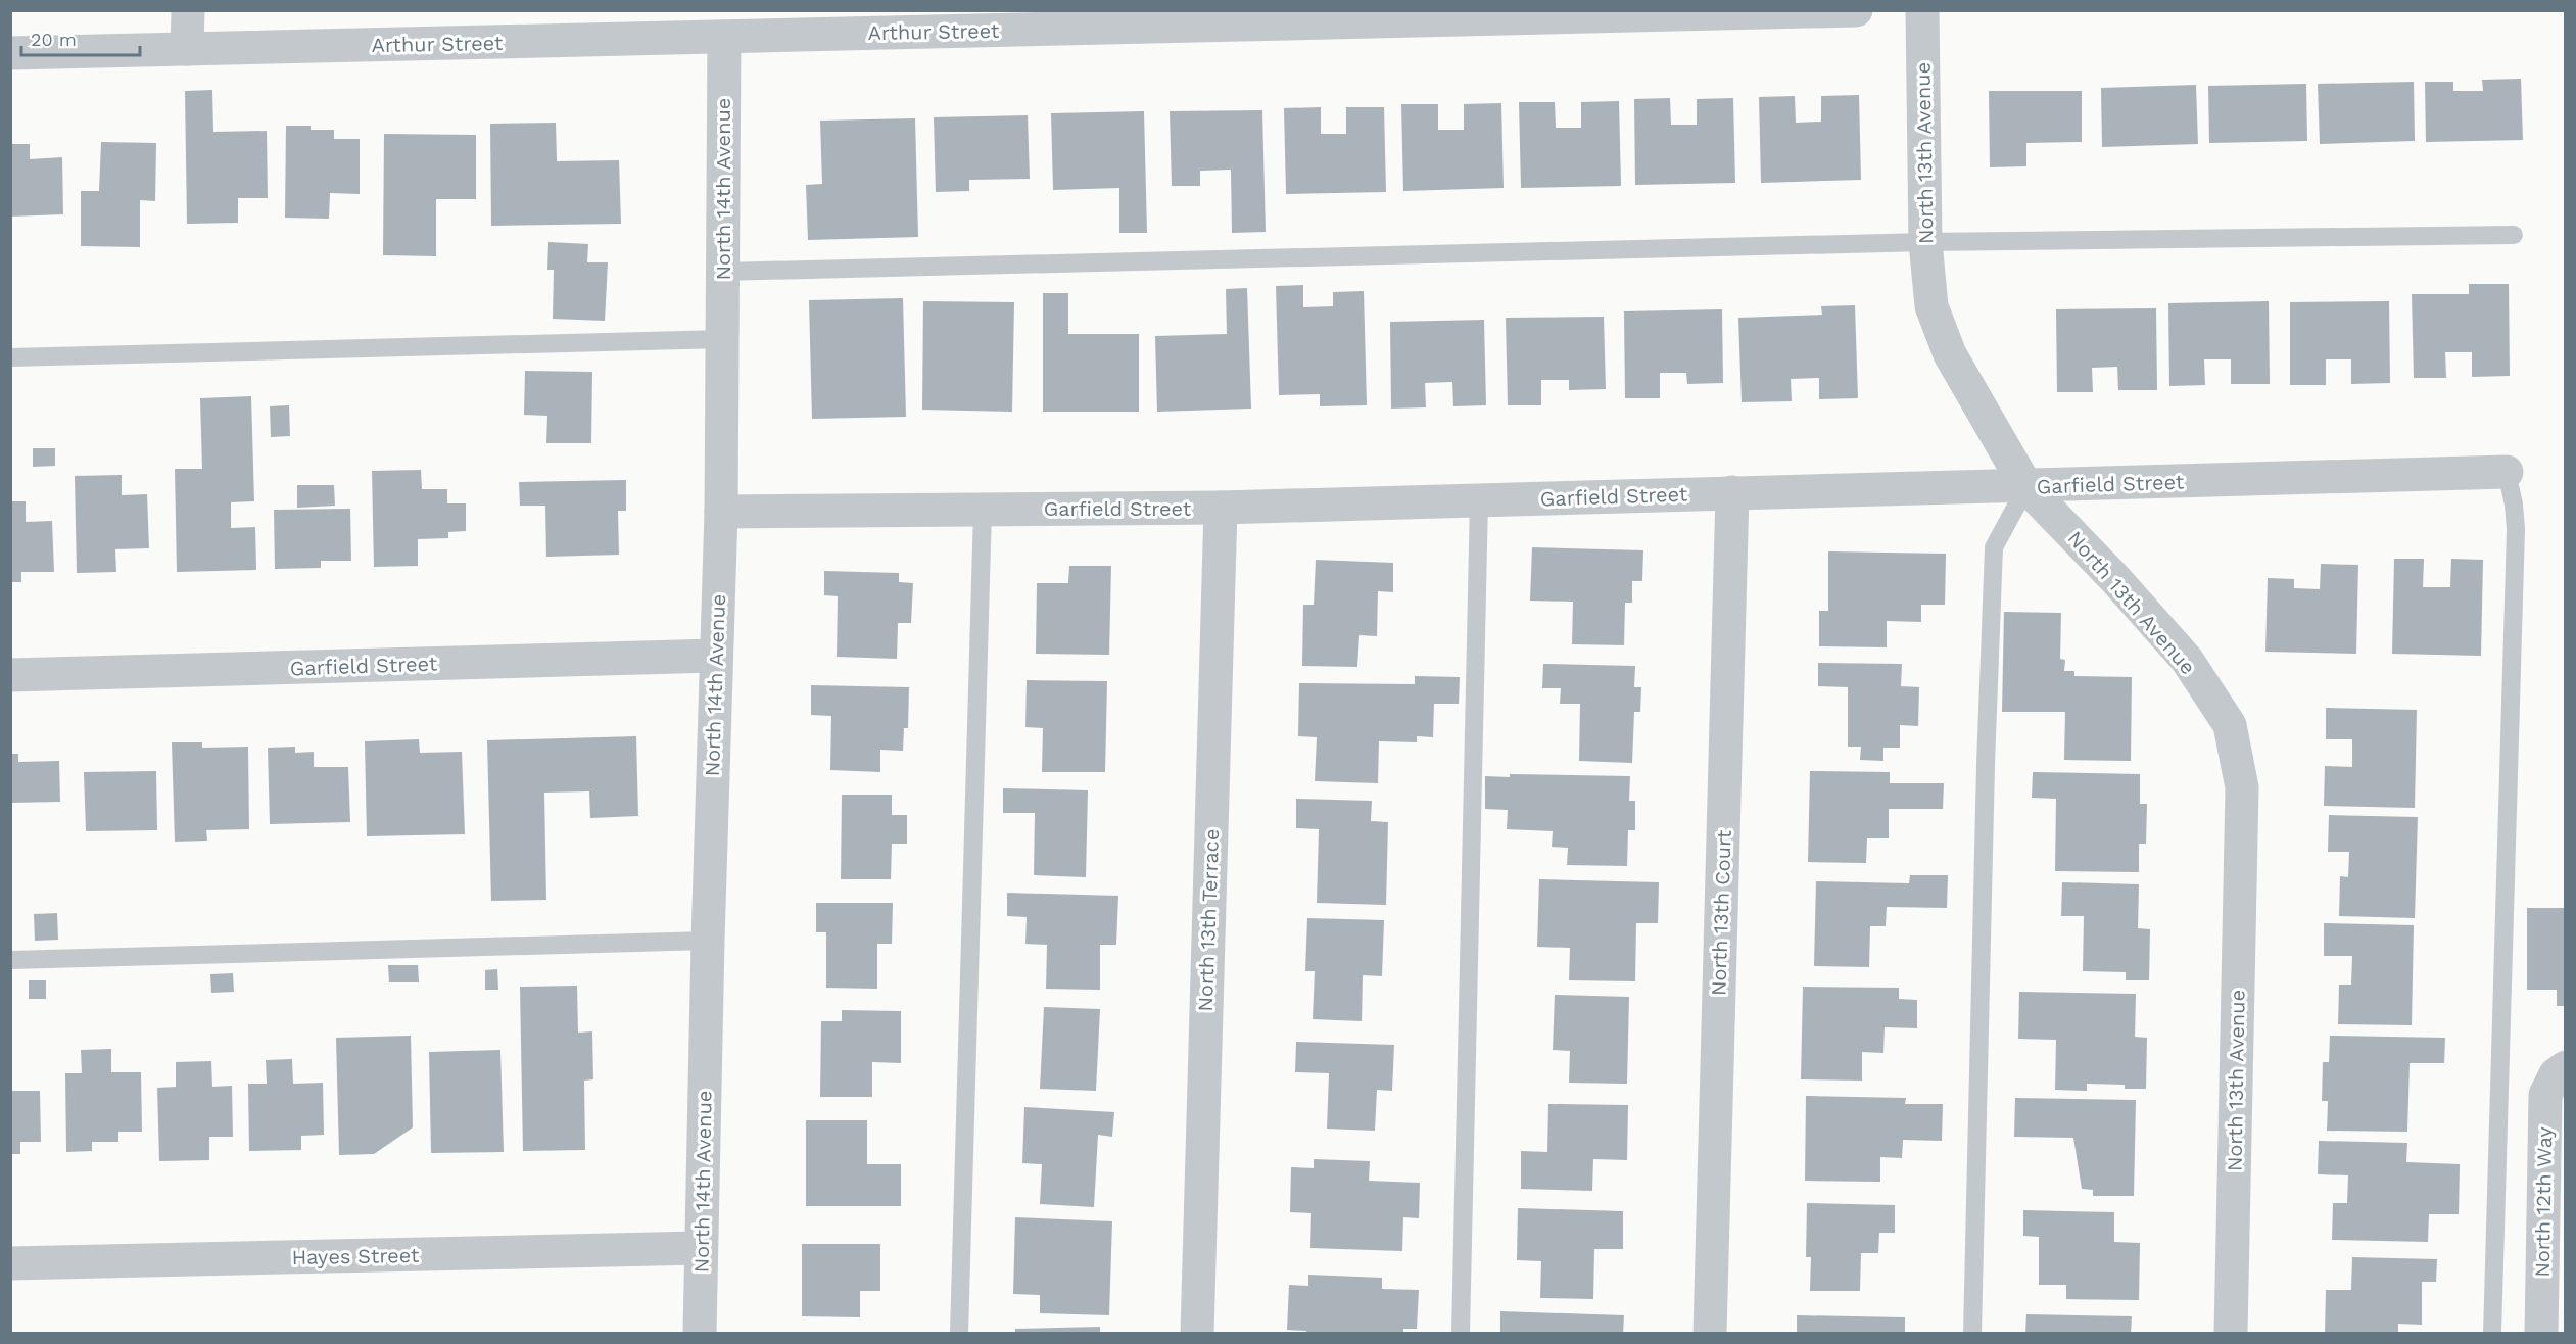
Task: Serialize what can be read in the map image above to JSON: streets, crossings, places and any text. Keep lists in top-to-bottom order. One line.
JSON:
{"streets":{"street":["Arthur Street","North 13th Avenue","North 14th Avenue","Garfield Street","North 13th Court","North 13th Terrace","North 12th Way","Hayes Street"]},"crossings":[["Arthur Street","North 14th Avenue"],["North 13th Avenue","Garfield Street"],["North 14th Avenue","Garfield Street"],["North 14th Avenue","Hayes Street"],["Garfield Street","North 13th Court"],["Garfield Street","North 13th Terrace"]],"scale_bar":"20 m"}
